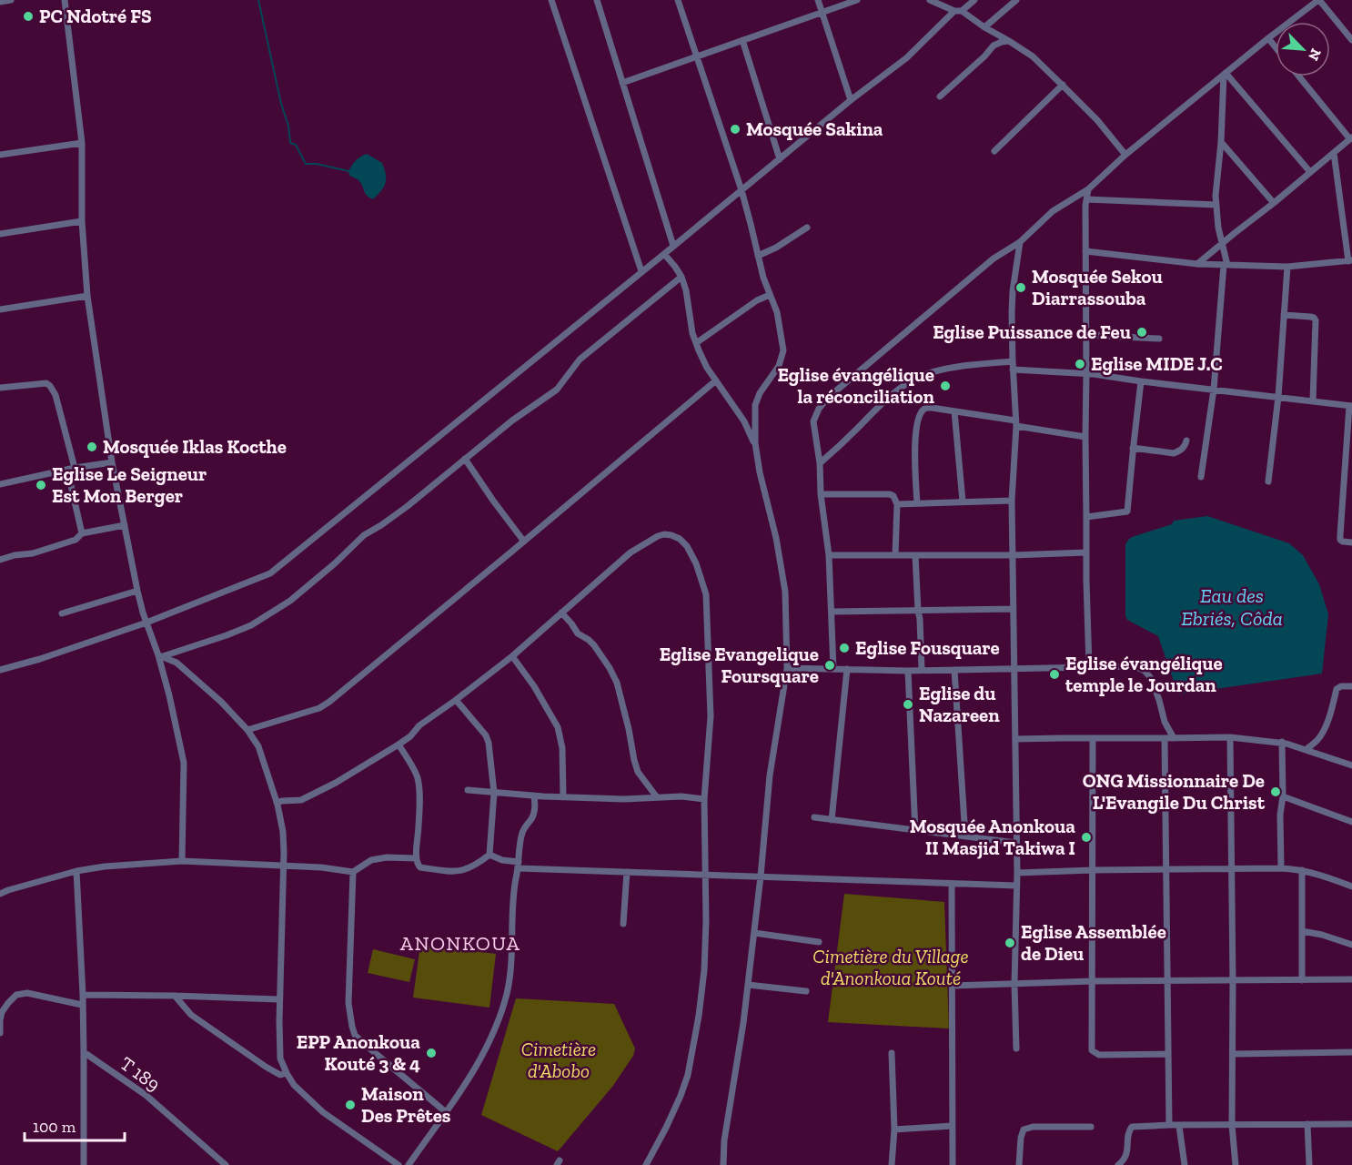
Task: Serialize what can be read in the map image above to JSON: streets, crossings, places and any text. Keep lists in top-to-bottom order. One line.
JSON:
{"streets":{"street":["T 189"]},"districts":["ANONKOUA"],"water":["Eau des Ebriés, Côda"],"parks":["Cimetière du Village d'Anonkoua Kouté","Cimetière d'Abobo"],"places":["PC Ndotré FS","Mosquée Sakina","Mosquée Sekou Diarrassouba","Eglise Puissance de Feu","Eglise MIDE J.C","Eglise évangélique la réconciliation","Mosquée Iklas Kocthe","Eglise Le Seigneur Est Mon Berger","Eglise Fousquare","Eglise Evangelique Foursquare","Eglise évangélique temple le Jourdan","Eglise du Nazareen","ONG Missionnaire De L'Evangile Du Christ","Mosquée Anonkoua II Masjid Takiwa I","Eglise Assemblée de Dieu","EPP Anonkoua Kouté 3 & 4","Maison Des Prêtes"],"scale_bar":"100 m","north":"bottom right"}
